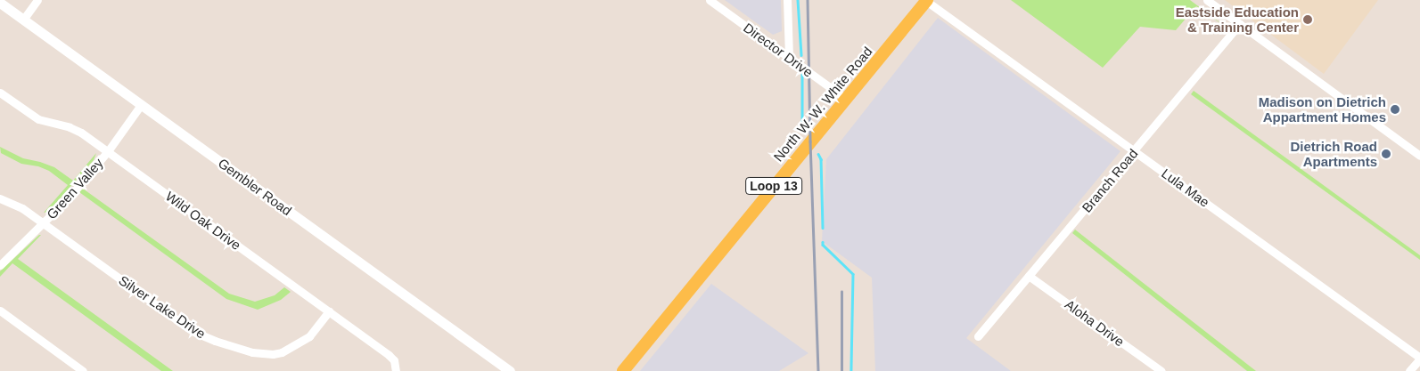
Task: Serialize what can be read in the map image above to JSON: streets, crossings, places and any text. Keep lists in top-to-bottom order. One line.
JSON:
{"streets":{"main road":["North W. W. White Road","Loop 13","Gembler Road"],"street":["Director Drive","Branch Road","Lula Mae","Green Valley","Wild Oak Drive","Silver Lake Drive","Aloha Drive"]},"crossings":[["Director Drive","North W. W. White Road"],["North W. W. White Road","Lula Mae"],["Branch Road","Lula Mae"],["Branch Road","Aloha Drive"],["Gembler Road","Green Valley"],["Green Valley","Wild Oak Drive"],["Green Valley","Silver Lake Drive"],["Wild Oak Drive","Silver Lake Drive"]],"places":["Eastside Education & Training Center","Madison on Dietrich Appartment Homes","Dietrich Road Apartments"]}
